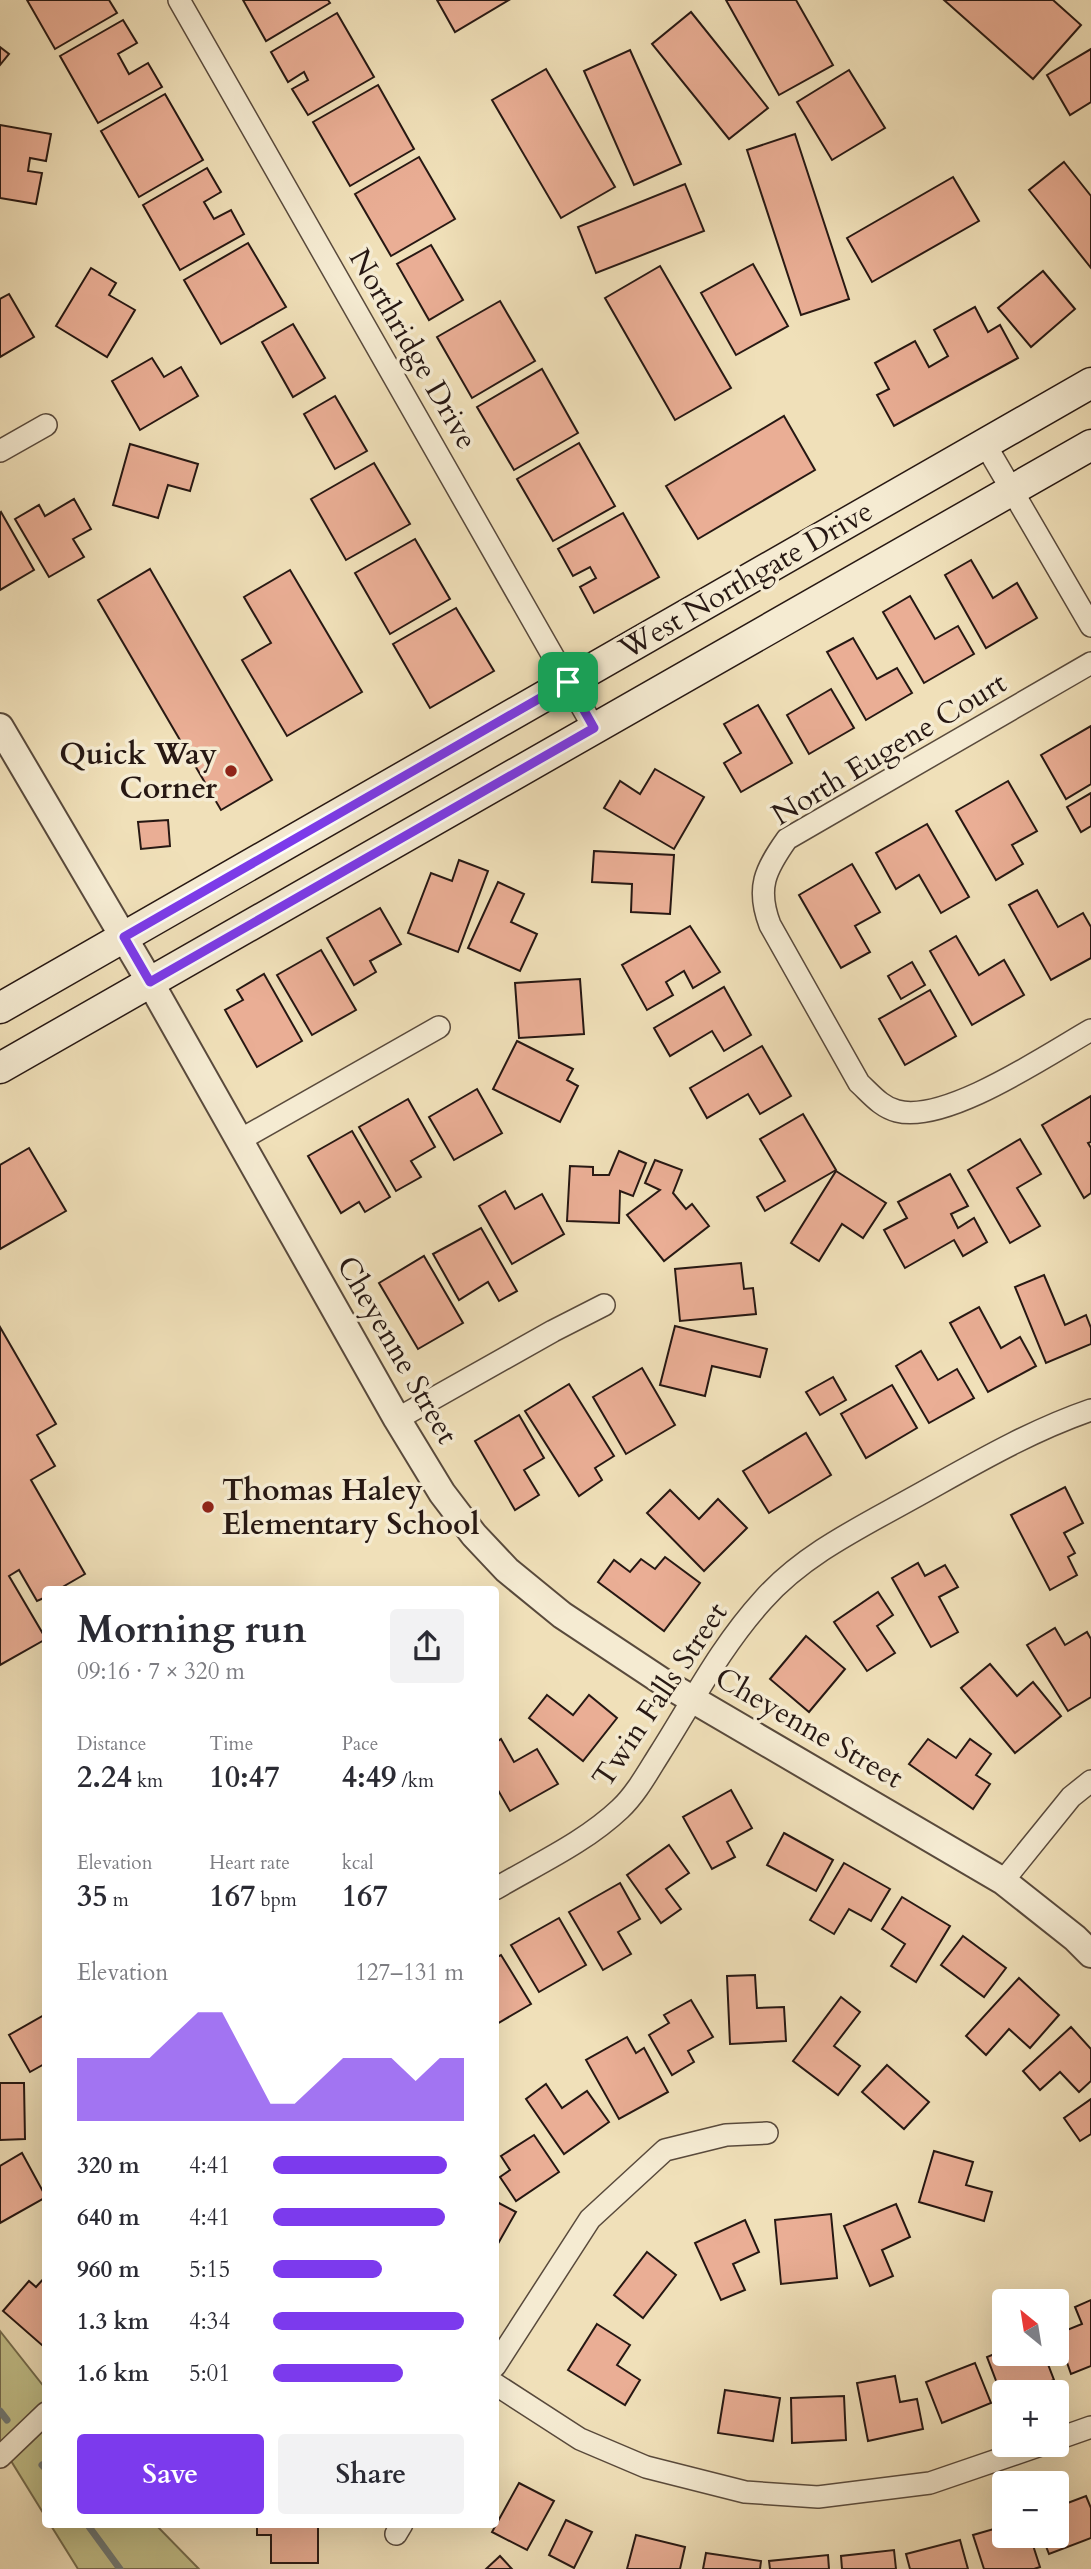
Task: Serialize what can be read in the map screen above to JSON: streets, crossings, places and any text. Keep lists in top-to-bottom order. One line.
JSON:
{"streets":{"main road":["West Northgate Drive"],"street":["Northridge Drive","North Eugene Court","Cheyenne Street","Twin Falls Street"]},"crossings":[["Northridge Drive","West Northgate Drive"],["West Northgate Drive","Cheyenne Street"],["Cheyenne Street","Twin Falls Street"]],"places":["Quick Way Corner","Thomas Haley Elementary School"],"north":"top left","page":{"heading":["Morning run","09:16 · 7 × 320 m"],"stats":[["Distance","2.24 km"],["Time","10:47"],["Pace","4:49 /km"],["Elevation","35 m"],["Heart rate","167 bpm"],["kcal","167"]],"chart":["Elevation","127–131 m"],"list":[{"name":"320 m","note":"4:41"},{"name":"640 m","note":"4:41"},{"name":"960 m","note":"5:15"},{"name":"1.3 km","note":"4:34"},{"name":"1.6 km","note":"5:01"}],"map_buttons":["+","−"],"buttons":["Save","Share"]}}
